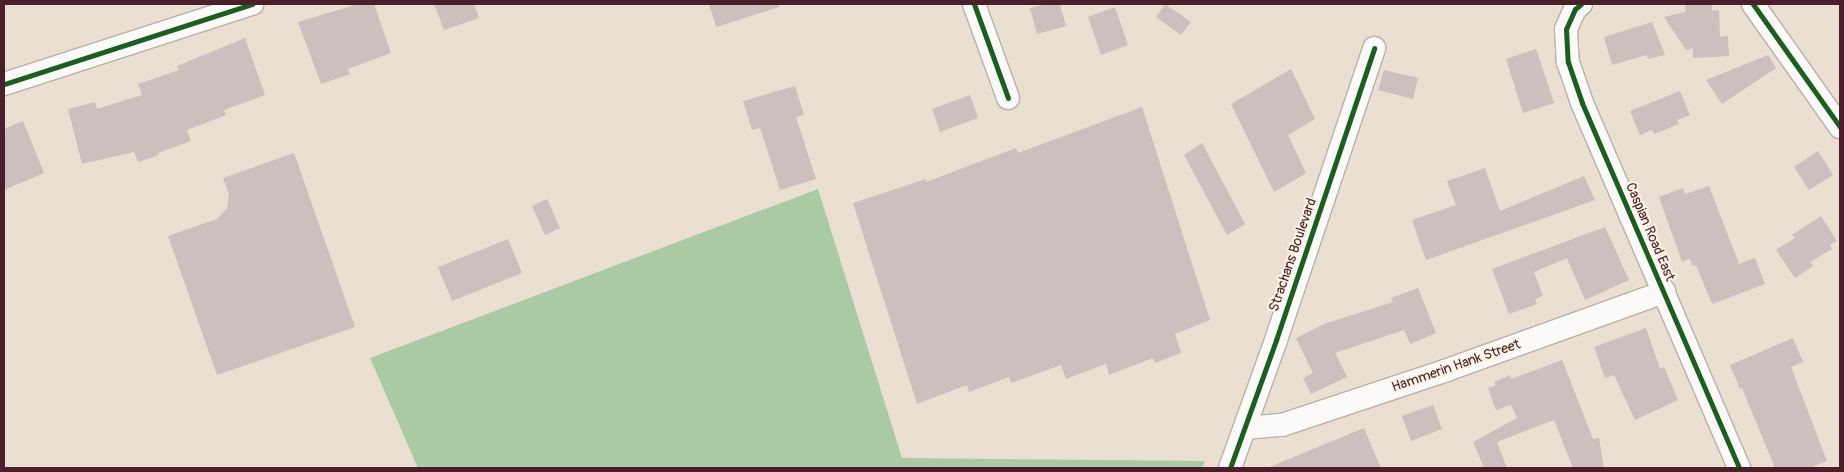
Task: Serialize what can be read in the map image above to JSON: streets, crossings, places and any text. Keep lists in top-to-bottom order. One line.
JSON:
{"streets":{"street":["Caspian Road East","Strachans Boulevard","Hammerin Hank Street"]},"crossings":[["Caspian Road East","Hammerin Hank Street"],["Strachans Boulevard","Hammerin Hank Street"]]}
